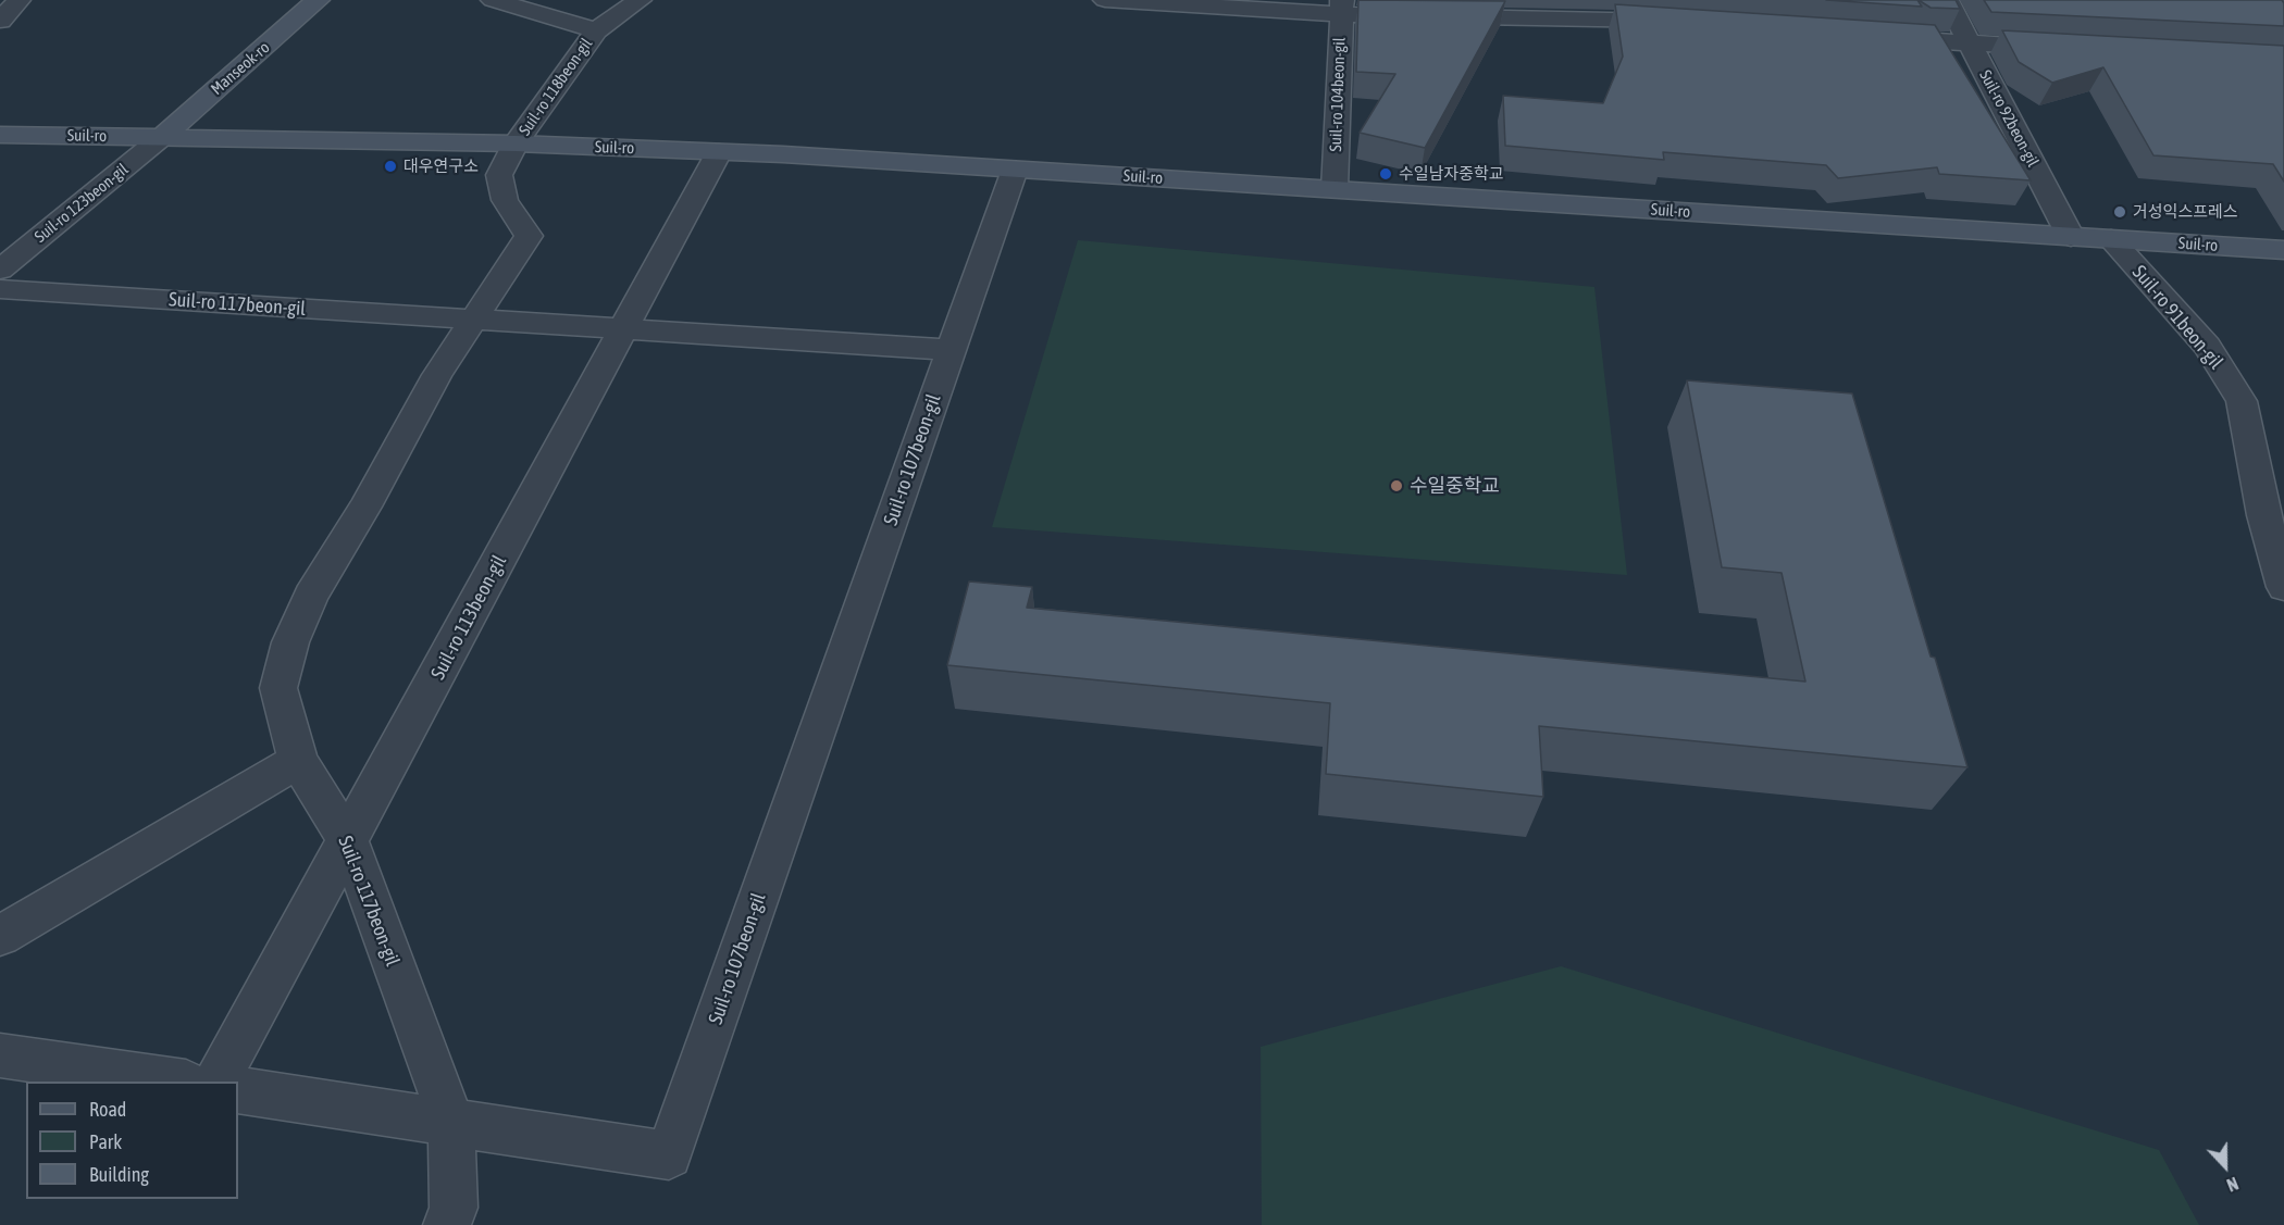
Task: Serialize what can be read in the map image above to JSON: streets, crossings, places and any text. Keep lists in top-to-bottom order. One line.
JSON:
{"streets":{"street":["Manseok-ro","Suil-ro 118beon-gil","Suil-ro 104beon-gil","Suil-ro 92beon-gil","Suil-ro","Suil-ro 123beon-gil","Suil-ro 117beon-gil","Suil-ro 91beon-gil","Suil-ro 107beon-gil","Suil-ro 113beon-gil"]},"crossings":[["Manseok-ro","Suil-ro"],["Manseok-ro","Suil-ro 123beon-gil"],["Suil-ro 118beon-gil","Suil-ro"],["Suil-ro 118beon-gil","Suil-ro 117beon-gil"],["Suil-ro 104beon-gil","Suil-ro"],["Suil-ro 92beon-gil","Suil-ro"],["Suil-ro","Suil-ro 123beon-gil"],["Suil-ro","Suil-ro 117beon-gil"],["Suil-ro","Suil-ro 91beon-gil"],["Suil-ro","Suil-ro 107beon-gil"],["Suil-ro","Suil-ro 113beon-gil"],["Suil-ro 117beon-gil","Suil-ro 107beon-gil"],["Suil-ro 117beon-gil","Suil-ro 113beon-gil"]],"places":["대우연구소","수일남자중학교","거성익스프레스","수일중학교"],"legend":["Road","Park","Building"],"north":"bottom"}
